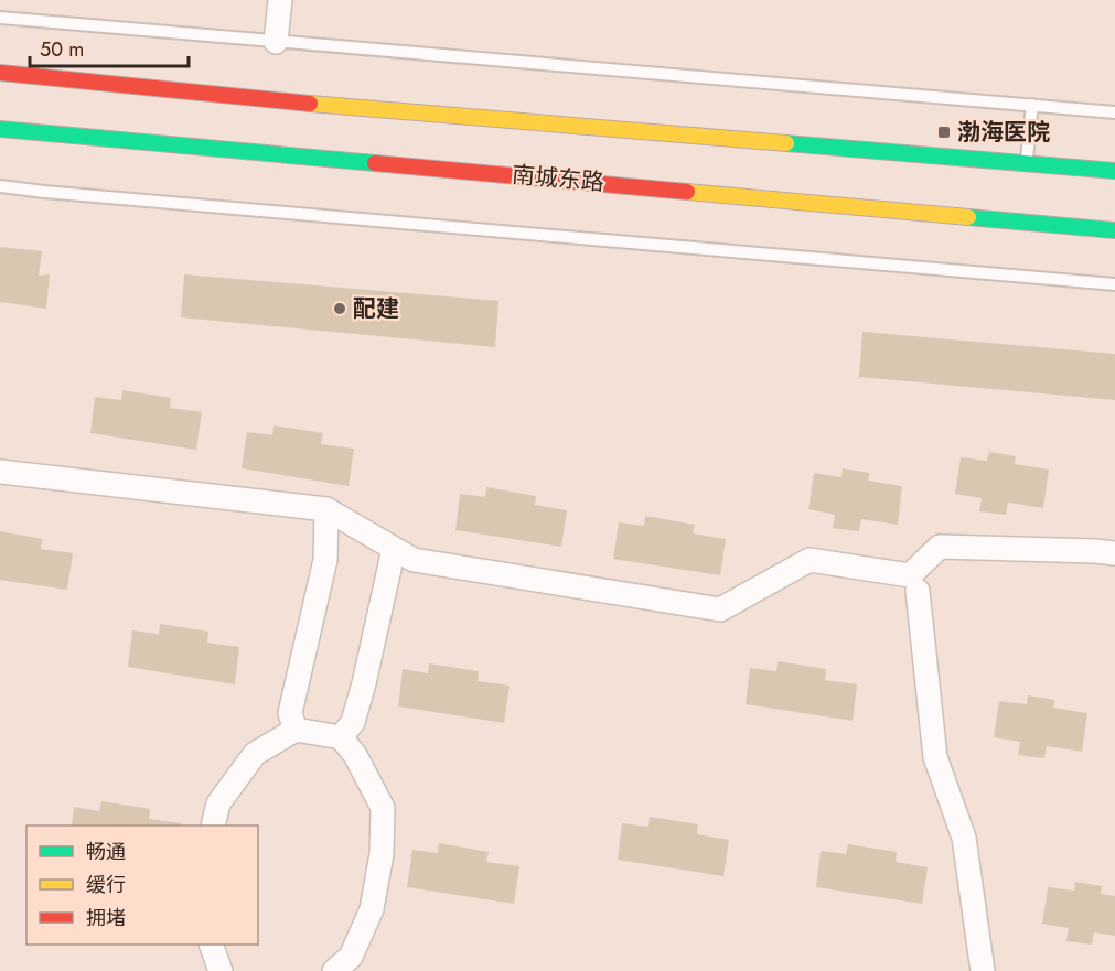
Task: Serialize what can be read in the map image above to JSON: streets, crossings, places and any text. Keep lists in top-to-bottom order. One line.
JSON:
{"streets":{"main road":["南城东路"]},"places":{"transit":["渤海医院"],"other":["配建"]},"legend":["畅通","缓行","拥堵"],"scale_bar":"50 m"}
